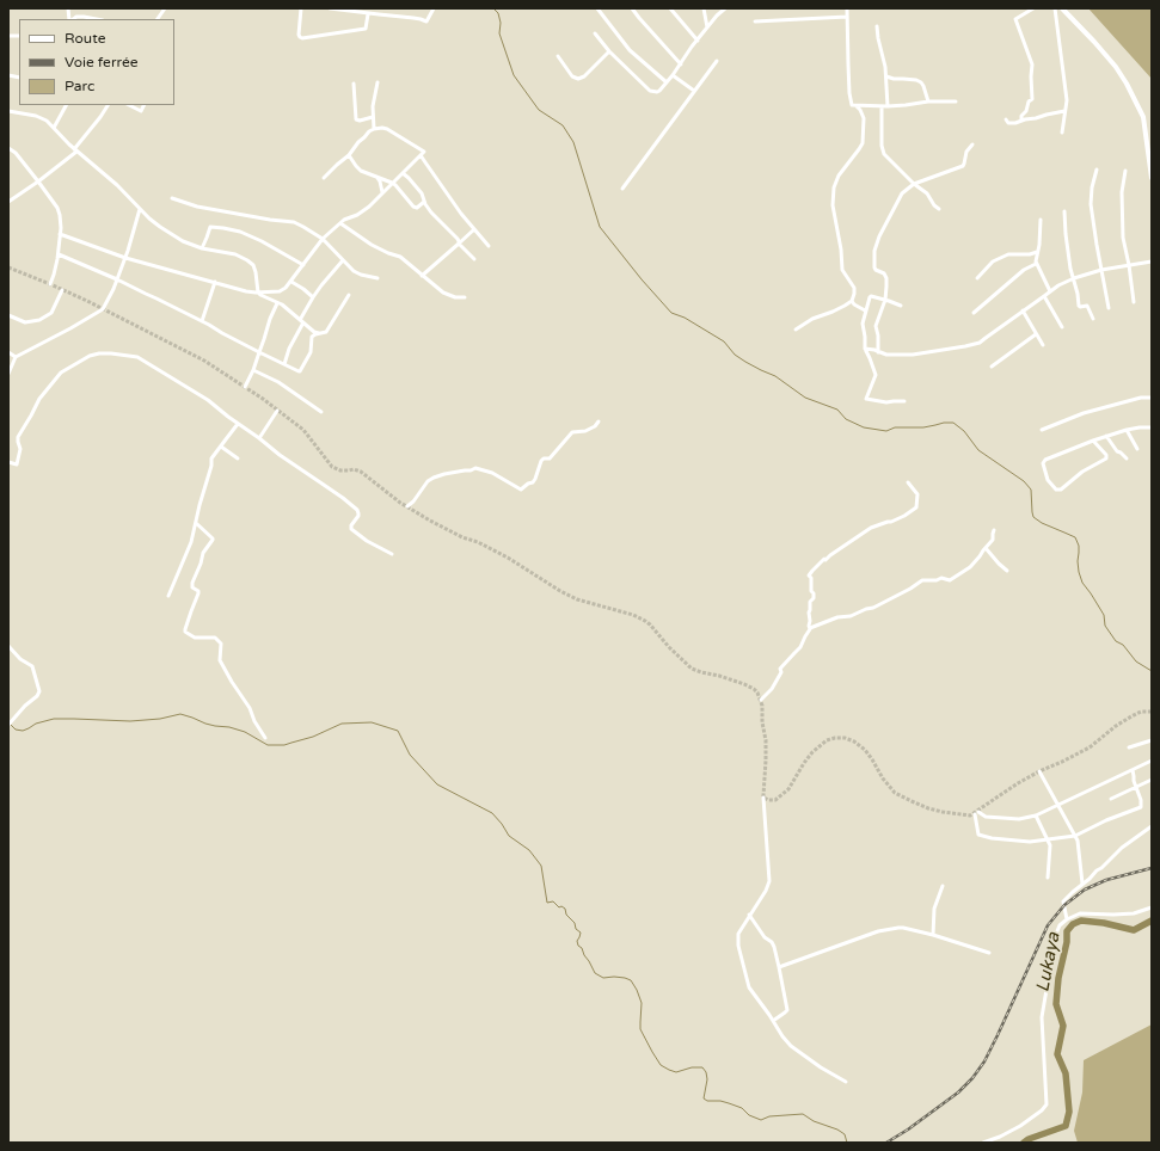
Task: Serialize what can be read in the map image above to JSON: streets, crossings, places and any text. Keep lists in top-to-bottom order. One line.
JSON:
{"water":["Lukaya"],"legend":["Route","Voie ferrée","Parc"]}
